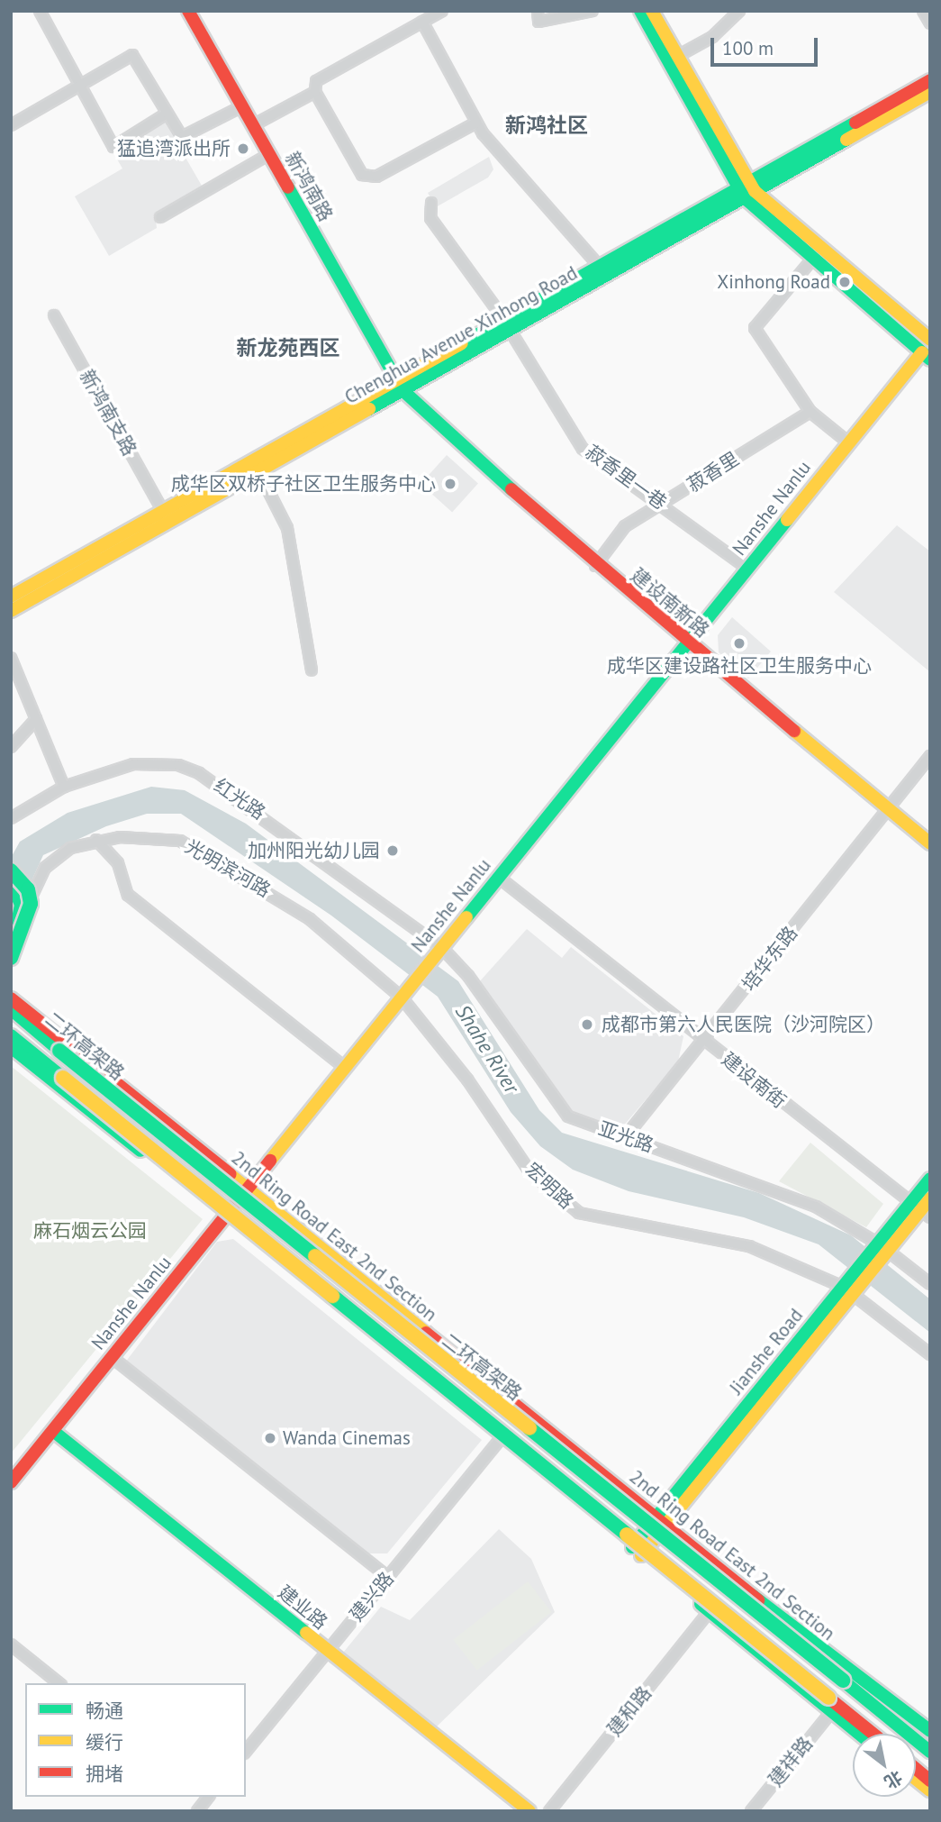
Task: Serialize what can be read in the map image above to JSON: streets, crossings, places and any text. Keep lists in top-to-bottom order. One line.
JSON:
{"streets":{"main road":["新鸿南路","Chenghua Avenue Xinhong Road","Nanshe Nanlu","建设南新路","二环高架路","2nd Ring Road East 2nd Section","Jianshe Road","建业路"],"street":["新鸿南支路","菽香里","菽香里一巷","红光路","光明滨河路","培华东路","建设南街","亚光路","宏明路","建兴路","建和路","建祥路"]},"crossings":[["新鸿南路","Chenghua Avenue Xinhong Road"],["新鸿南路","建设南新路"],["Chenghua Avenue Xinhong Road","新鸿南支路"],["Chenghua Avenue Xinhong Road","菽香里一巷"],["Chenghua Avenue Xinhong Road","建设南新路"],["菽香里","菽香里一巷"],["菽香里","建设南新路"],["菽香里一巷","Nanshe Nanlu"],["Nanshe Nanlu","建设南新路"],["Nanshe Nanlu","红光路"],["Nanshe Nanlu","光明滨河路"],["Nanshe Nanlu","建设南街"],["Nanshe Nanlu","亚光路"],["Nanshe Nanlu","宏明路"],["Nanshe Nanlu","2nd Ring Road East 2nd Section"],["Nanshe Nanlu","建业路"],["建设南新路","培华东路"],["红光路","亚光路"],["光明滨河路","宏明路"],["培华东路","建设南街"],["培华东路","亚光路"],["建设南街","Jianshe Road"],["亚光路","Jianshe Road"],["宏明路","Jianshe Road"],["2nd Ring Road East 2nd Section","Jianshe Road"],["建兴路","建业路"]],"districts":["新鸿社区","新龙苑西区"],"water":["Shahe River"],"parks":["麻石烟云公园"],"places":["猛追湾派出所","Xinhong Road","成华区双桥子社区卫生服务中心","成华区建设路社区卫生服务中心","加州阳光幼儿园","成都市第六人民医院（沙河院区）","Wanda Cinemas"],"legend":["畅通","缓行","拥堵"],"scale_bar":"100 m","north":"bottom right"}
